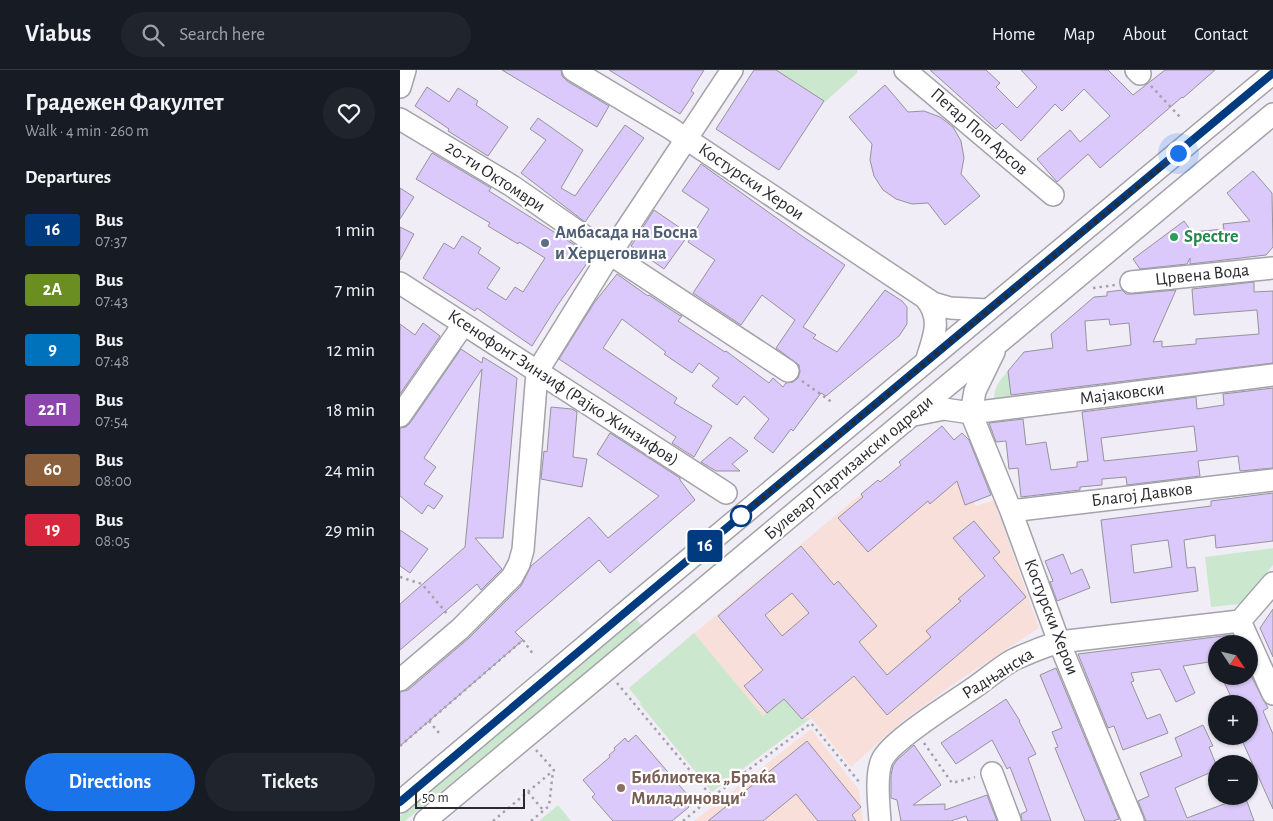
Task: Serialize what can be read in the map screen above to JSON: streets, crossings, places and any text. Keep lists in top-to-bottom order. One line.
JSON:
{"streets":{"street":["Петар Поп Арсов","20-ти Октомври","Костурски Херои","Црвена Вода","Ксенофонт Зинзиф (Рајко Жинзифов)","Мајаковски","Булевар Партизански одреди","Благој Давков","Радњанска"]},"crossings":[["Костурски Херои","Мајаковски"],["Костурски Херои","Булевар Партизански одреди"],["Костурски Херои","Благој Давков"],["Костурски Херои","Радњанска"]],"places":["Spectre","Амбасада на Босна и Херцеговина","Библиотека „Браќа Миладиновци“"],"lines":["bus line 16"],"scale_bar":"50 m","north":"bottom right","page":{"header":"Viabus","search":"Search here","nav":["Home","Map","About","Contact"],"heading":[["Градежен Факултет","Walk · 4 min · 260 m"],"Departures"],"on_map":"16","list":[{"mark":"16","name":"Bus","note":"07:37","value":"1 min"},{"mark":"2A","name":"Bus","note":"07:43","value":"7 min"},{"mark":"9","name":"Bus","note":"07:48","value":"12 min"},{"mark":"22П","name":"Bus","note":"07:54","value":"18 min"},{"mark":"60","name":"Bus","note":"08:00","value":"24 min"},{"mark":"19","name":"Bus","note":"08:05","value":"29 min"}],"map_buttons":["+","−"],"buttons":["Directions","Tickets"],"scale":"50 m"}}
